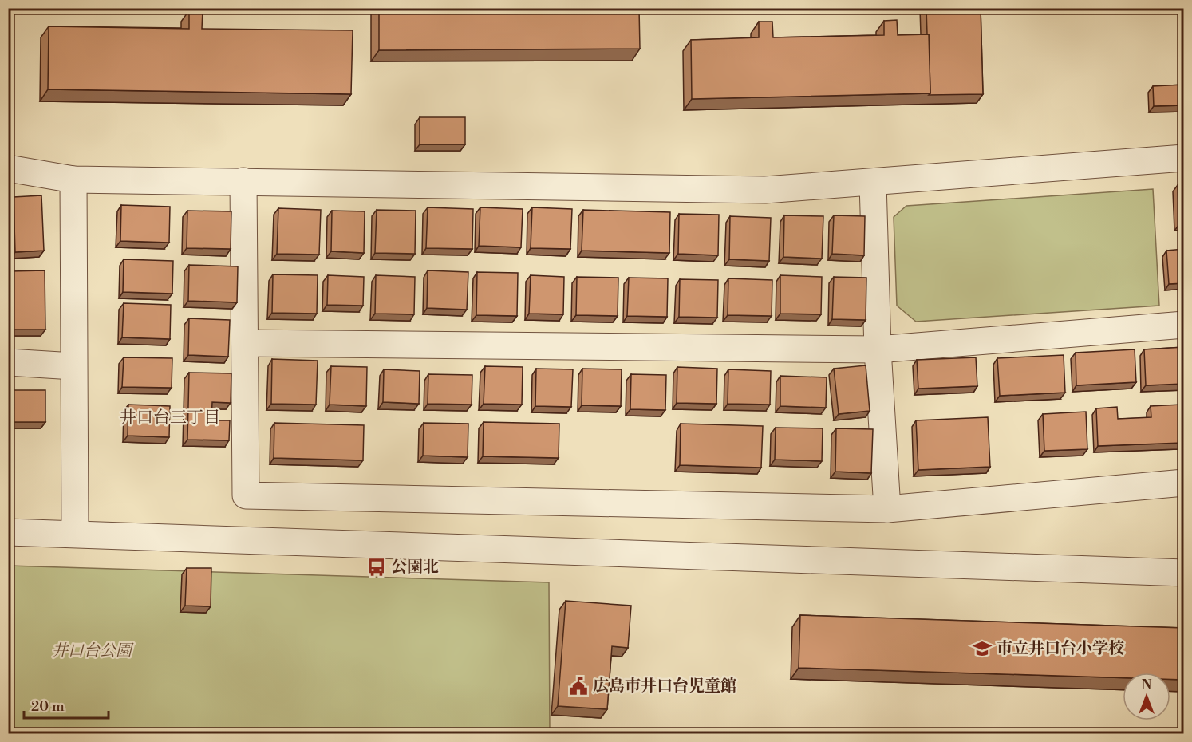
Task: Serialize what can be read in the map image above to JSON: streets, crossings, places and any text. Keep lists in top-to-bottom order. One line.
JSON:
{"districts":["井口台三丁目"],"parks":["井口台公園"],"places":{"bus stop":["公園北"],"school or university":["市立井口台小学校"],"public building":["広島市井口台児童館"]},"scale_bar":"20 m","north":"top"}
